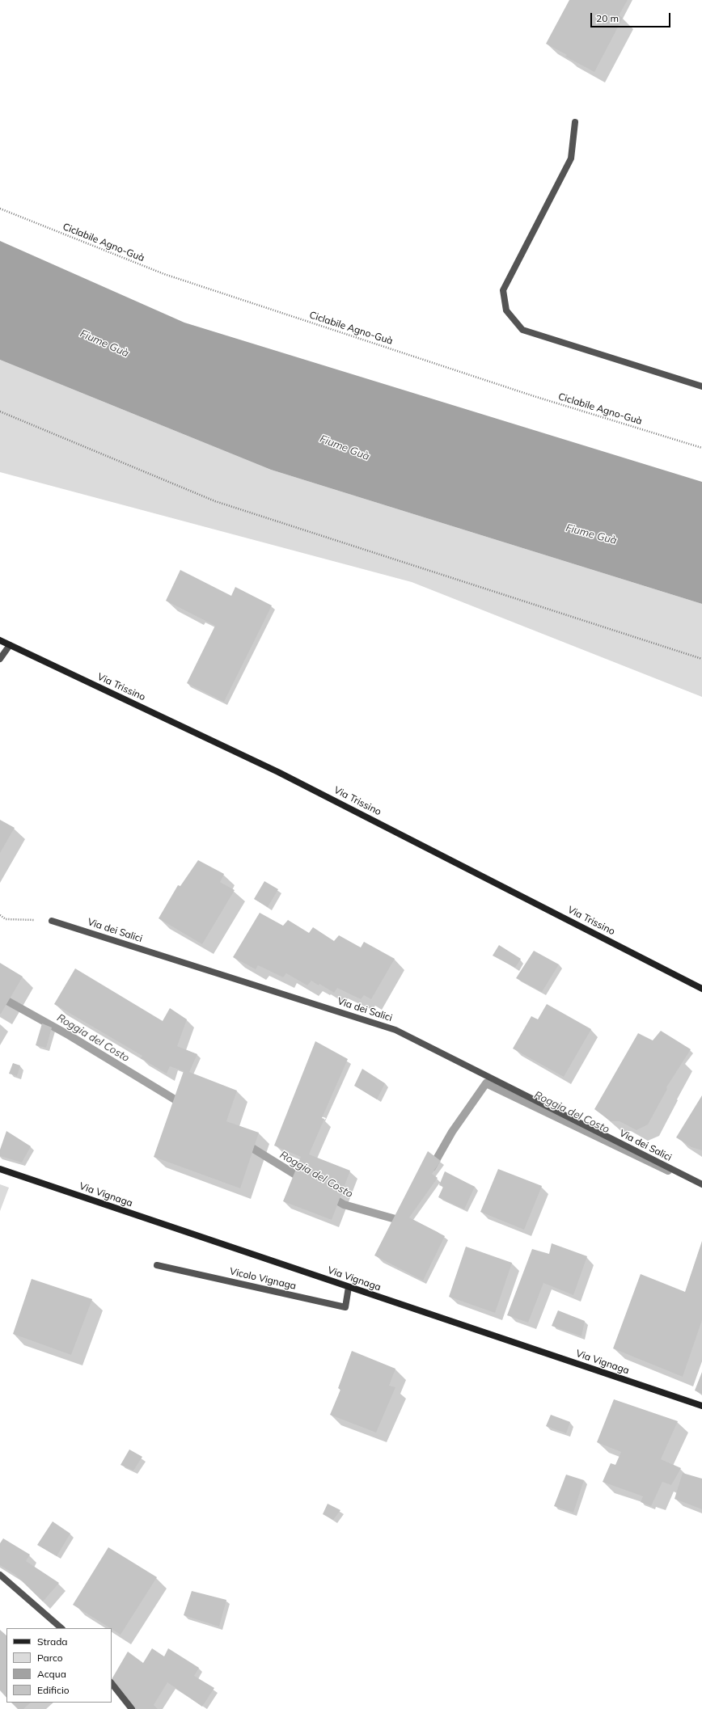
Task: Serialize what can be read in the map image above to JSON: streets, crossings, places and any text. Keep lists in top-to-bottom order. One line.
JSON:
{"streets":{"main road":["Via Trissino","Via Vignaga"],"street":["Via dei Salici","Vicolo Vignaga"],"path":["Ciclabile Agno-Guà"]},"crossings":[["Via Vignaga","Vicolo Vignaga"]],"water":["Fiume Guà","Roggia del Costo"],"legend":["Strada","Parco","Acqua","Edificio"],"scale_bar":"20 m"}
